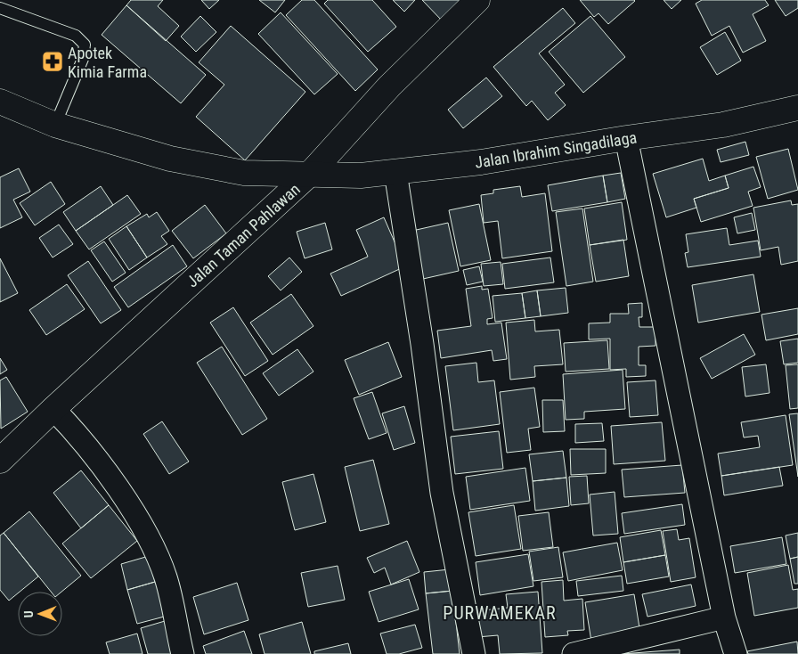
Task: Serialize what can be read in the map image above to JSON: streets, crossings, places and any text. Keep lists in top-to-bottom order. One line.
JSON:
{"streets":{"main road":["Jalan Ibrahim Singadilaga","Jalan Taman Pahlawan"]},"crossings":[["Jalan Ibrahim Singadilaga","Jalan Taman Pahlawan"]],"districts":["PURWAMEKAR"],"places":{"pharmacy":["Apotek Kimia Farma"]},"north":"left"}
